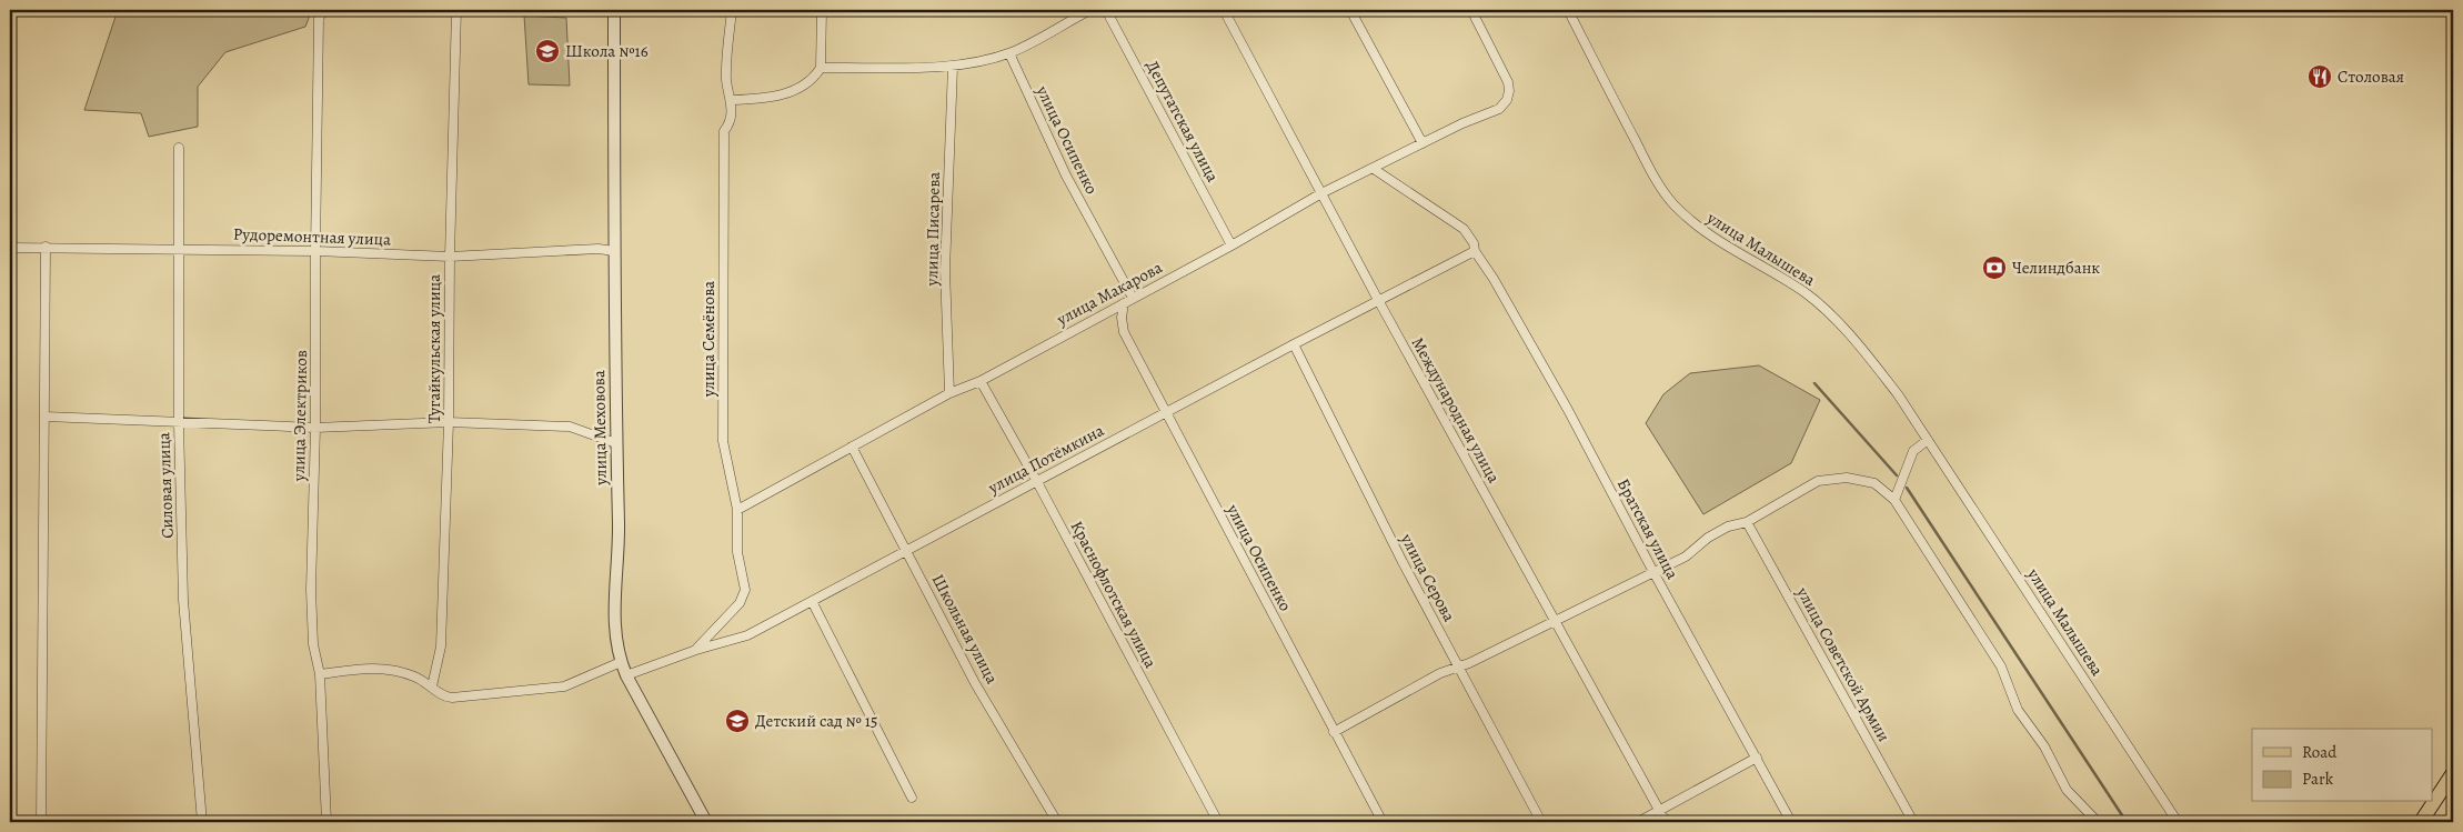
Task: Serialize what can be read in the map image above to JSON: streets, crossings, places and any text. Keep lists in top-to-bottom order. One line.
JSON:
{"streets":{"street":["Депутатская улица","улица Осипенко","улица Писарева","Рудоремонтная улица","улица Малышева","улица Макарова","улица Семёнова","Тугайкульская улица","Международная улица","улица Электриков","улица Меховова","улица Потёмкина","Силовая улица","Братская улица","улица Серова","Краснофлотская улица","Школьная улица","улица Советской Армии"]},"crossings":[["Депутатская улица","улица Макарова"],["улица Осипенко","улица Макарова"],["улица Осипенко","улица Потёмкина"],["улица Писарева","улица Макарова"],["Рудоремонтная улица","Тугайкульская улица"],["Рудоремонтная улица","улица Электриков"],["Рудоремонтная улица","улица Меховова"],["Рудоремонтная улица","Силовая улица"],["улица Макарова","улица Семёнова"],["улица Макарова","Международная улица"],["улица Макарова","Братская улица"],["улица Макарова","Краснофлотская улица"],["улица Макарова","Школьная улица"],["улица Семёнова","улица Потёмкина"],["Международная улица","улица Потёмкина"],["улица Меховова","улица Потёмкина"],["улица Потёмкина","Братская улица"],["улица Потёмкина","улица Серова"],["улица Потёмкина","Краснофлотская улица"],["улица Потёмкина","Школьная улица"]],"places":{"school or university":["Школа №16","Детский сад № 15"],"restaurant":["Столовая"],"bank":["Челиндбанк"]},"legend":["Road","Park"]}
